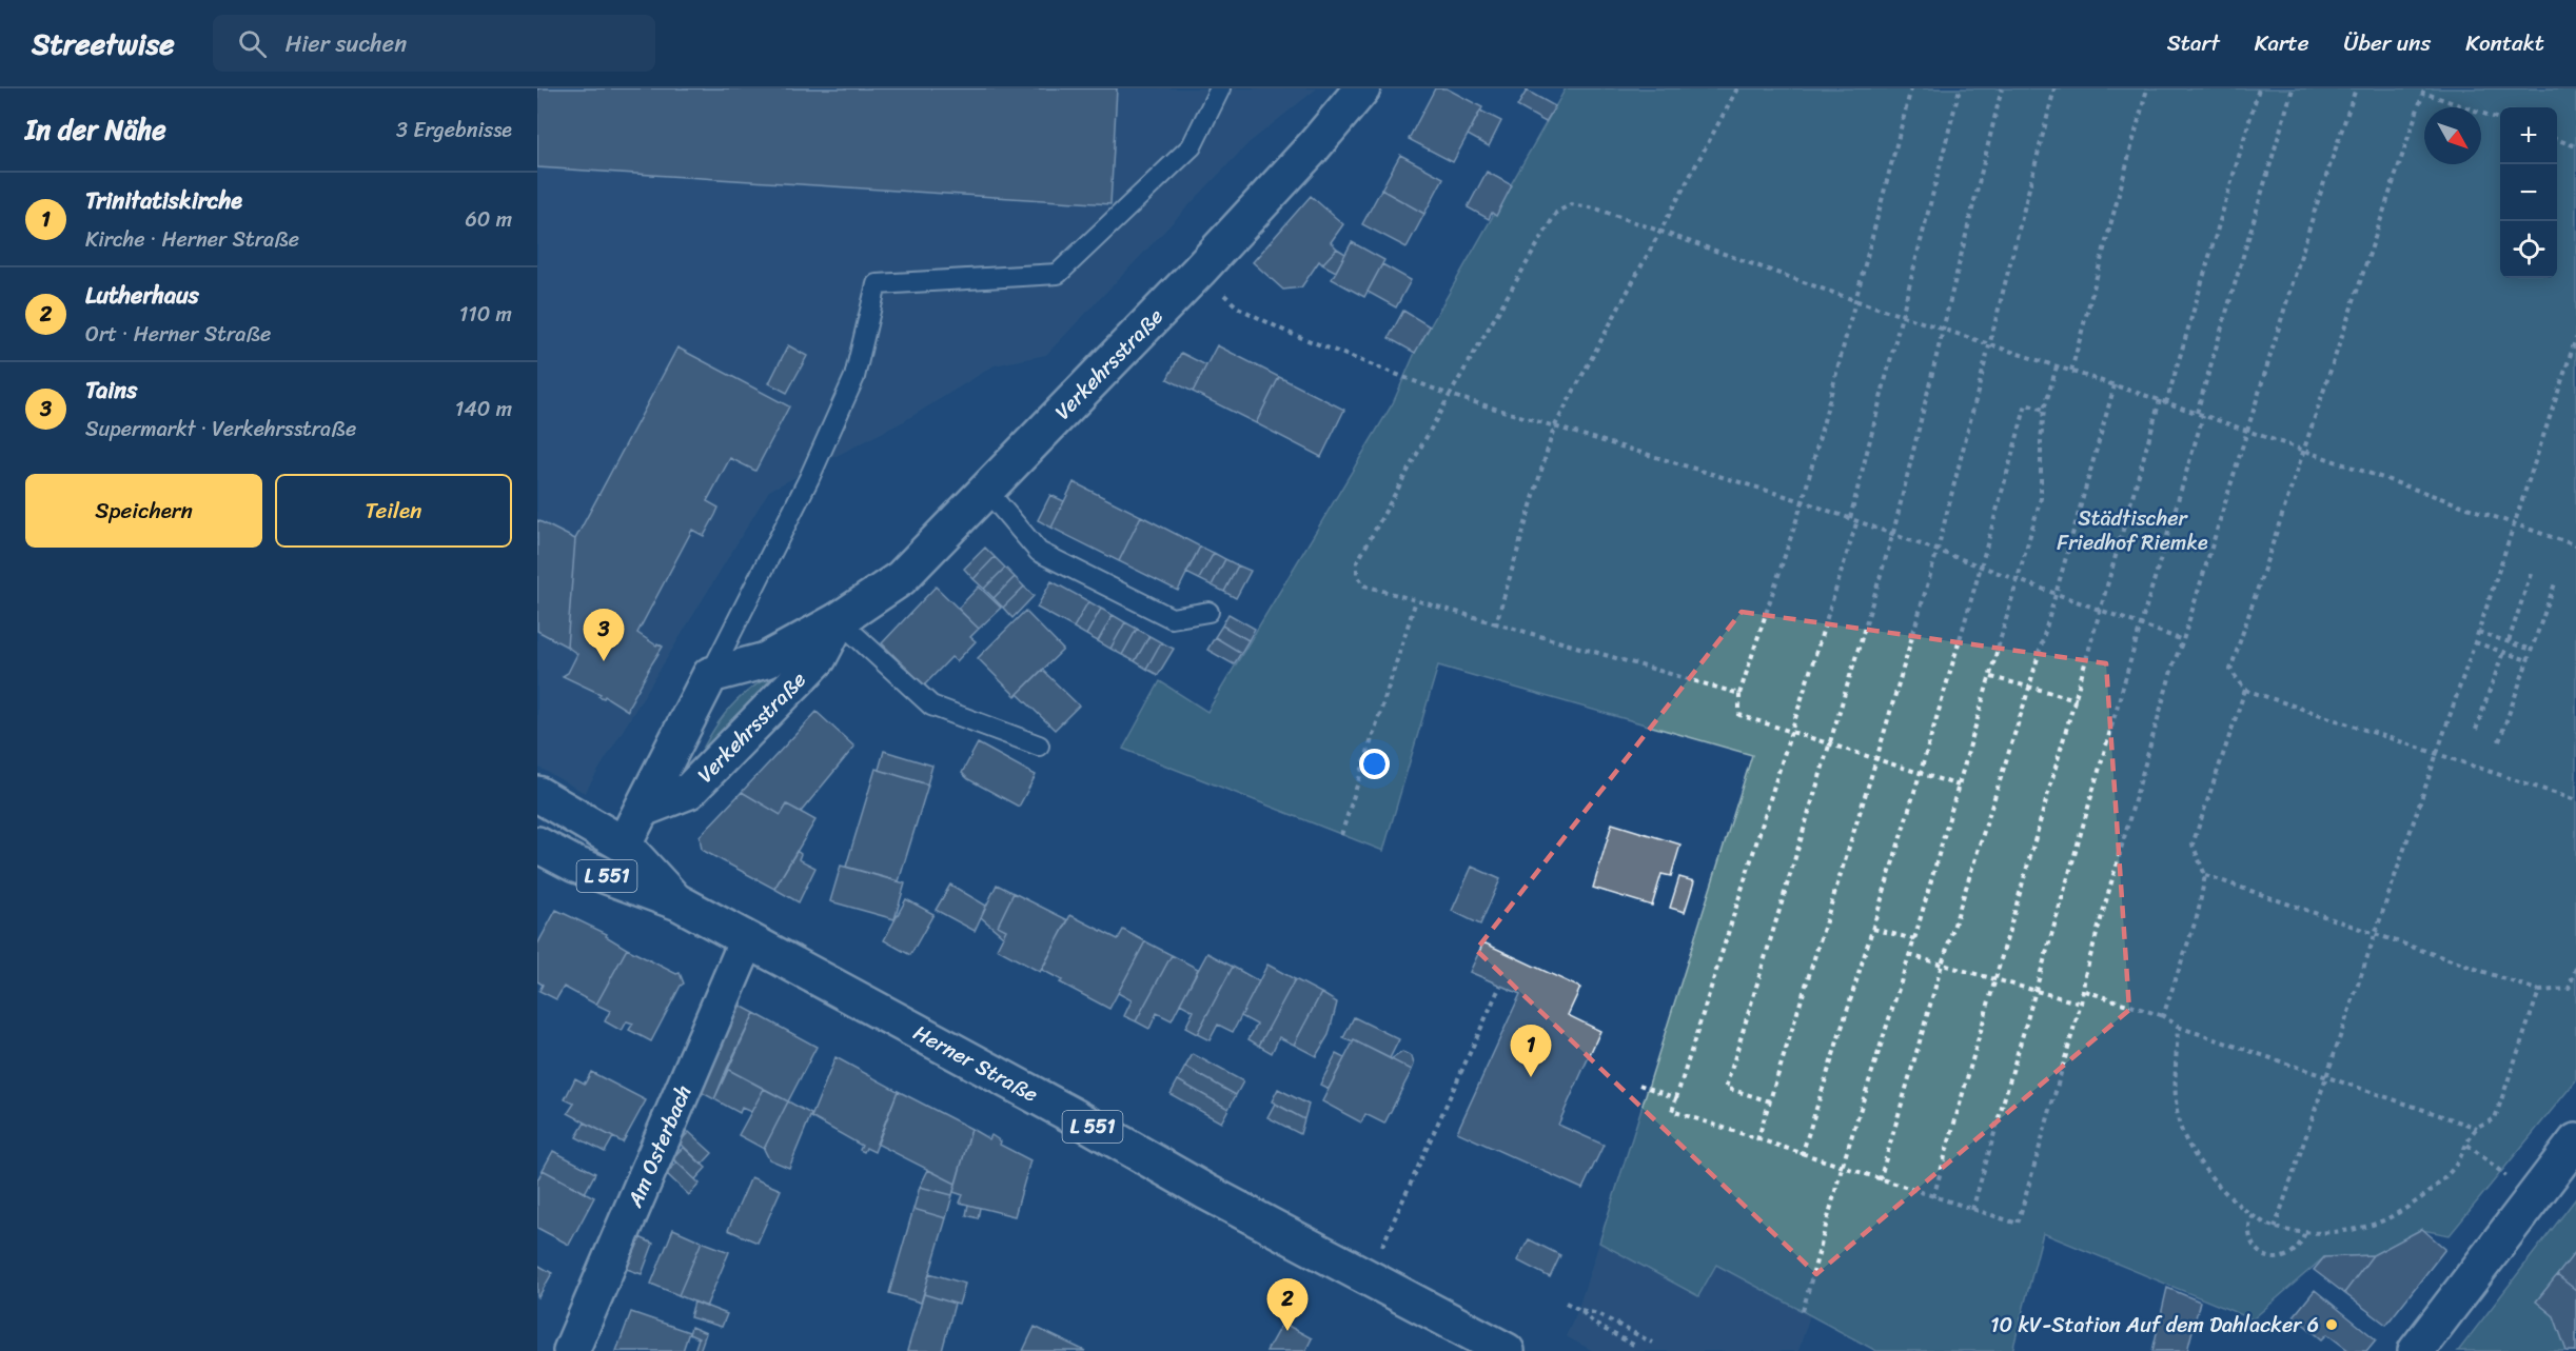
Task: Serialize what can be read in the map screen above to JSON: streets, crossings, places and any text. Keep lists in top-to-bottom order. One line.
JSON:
{"streets":{"street":["Verkehrsstraße","L 551","Herner Straße","Am Osterbach"]},"crossings":[["Verkehrsstraße","L 551"],["Verkehrsstraße","Herner Straße"],["L 551","Herner Straße"],["Herner Straße","Am Osterbach"]],"parks":["Städtischer Friedhof Riemke"],"places":["10 kV-Station Auf dem Dahlacker 6"],"north":"bottom right","page":{"header":"Streetwise","search":"Hier suchen","nav":["Start","Karte","Über uns","Kontakt"],"heading":["In der Nähe","3 Ergebnisse"],"map_buttons":["+","−"],"list":[{"mark":"1","name":"Trinitatiskirche","note":"Kirche · Herner Straße","value":"60 m"},{"mark":"2","name":"Lutherhaus","note":"Ort · Herner Straße","value":"110 m"},{"mark":"3","name":"Tains","note":"Supermarkt · Verkehrsstraße","value":"140 m"}],"buttons":["Speichern","Teilen"],"pins":["3","1","2"]}}
